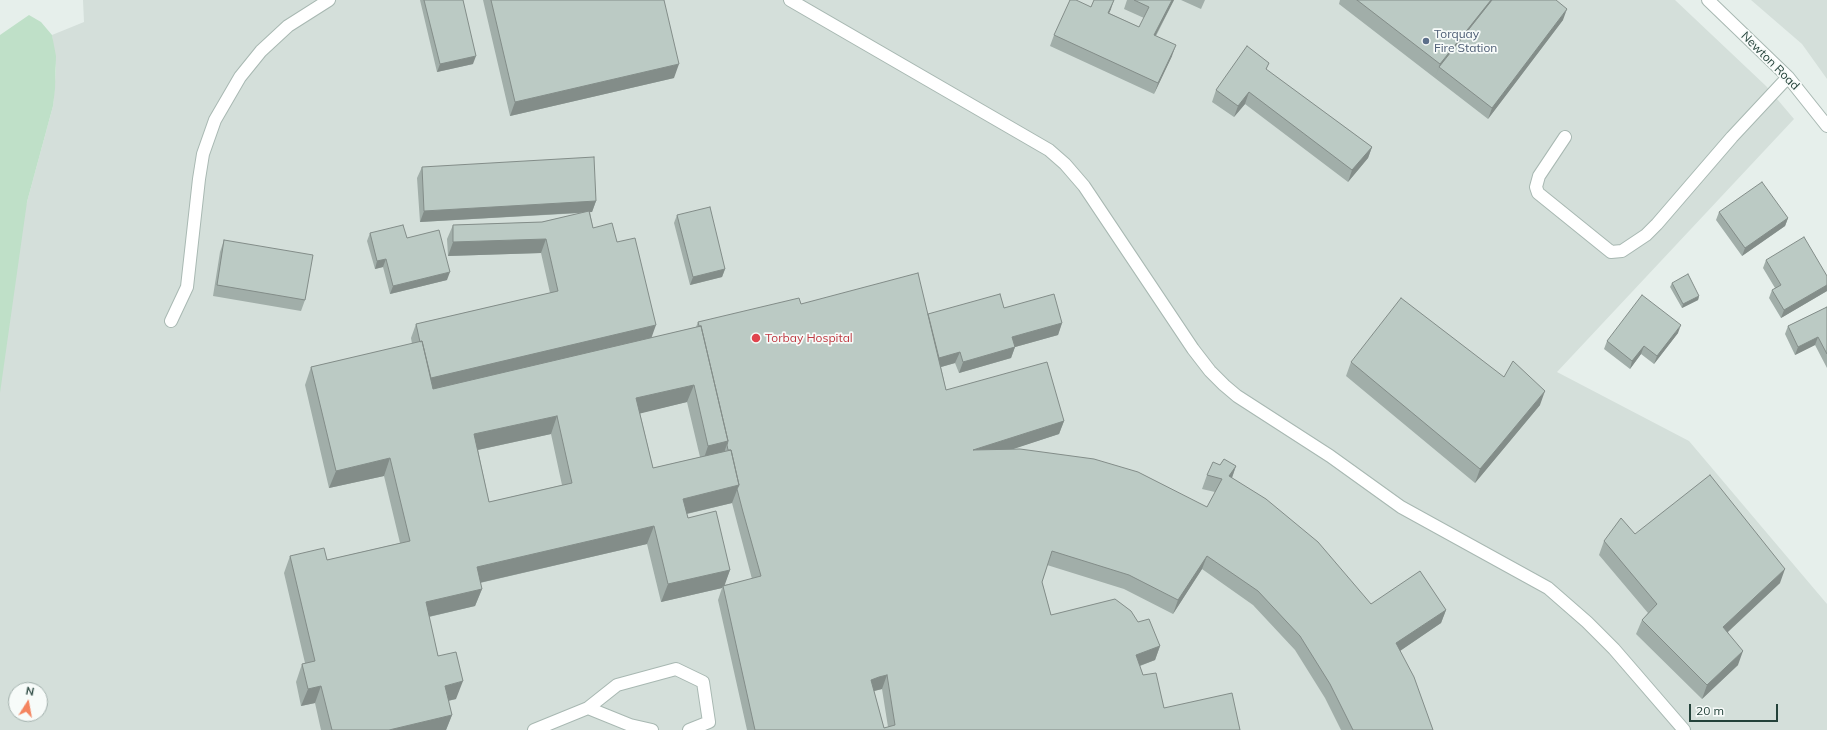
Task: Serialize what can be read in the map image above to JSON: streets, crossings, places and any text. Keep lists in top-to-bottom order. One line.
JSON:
{"streets":{"street":["Newton Road"]},"places":["Torquay Fire Station","Torbay Hospital"],"scale_bar":"20 m","north":"top"}
